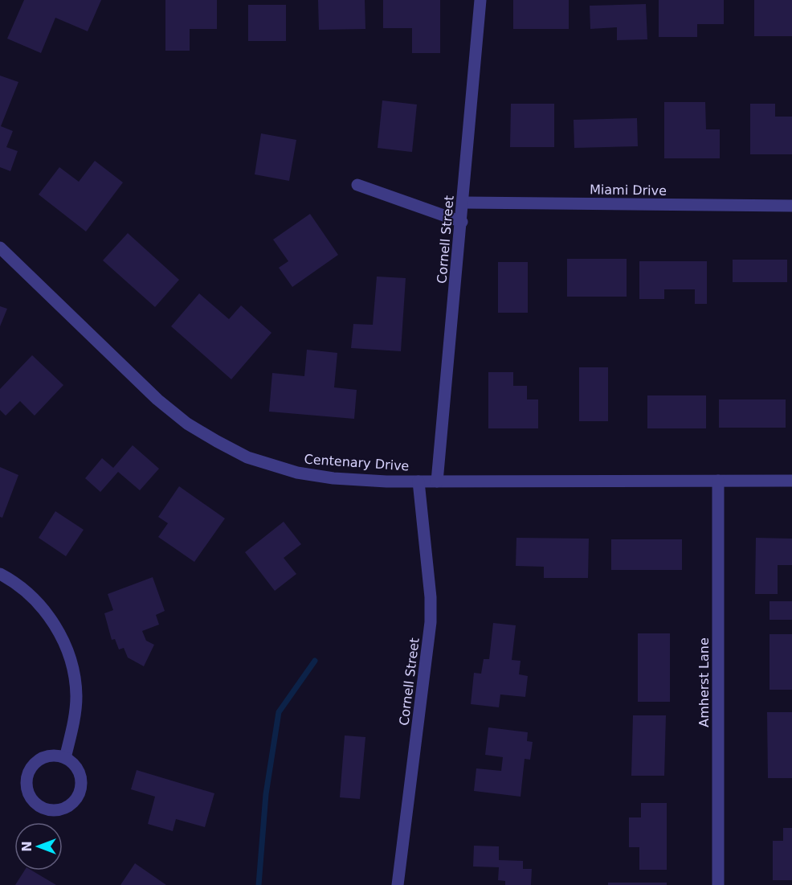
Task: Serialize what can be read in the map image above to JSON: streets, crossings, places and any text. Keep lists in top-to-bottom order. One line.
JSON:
{"streets":{"street":["Miami Drive","Cornell Street","Centenary Drive","Amherst Lane"]},"crossings":[["Miami Drive","Cornell Street"],["Cornell Street","Centenary Drive"],["Centenary Drive","Amherst Lane"]],"north":"left"}
